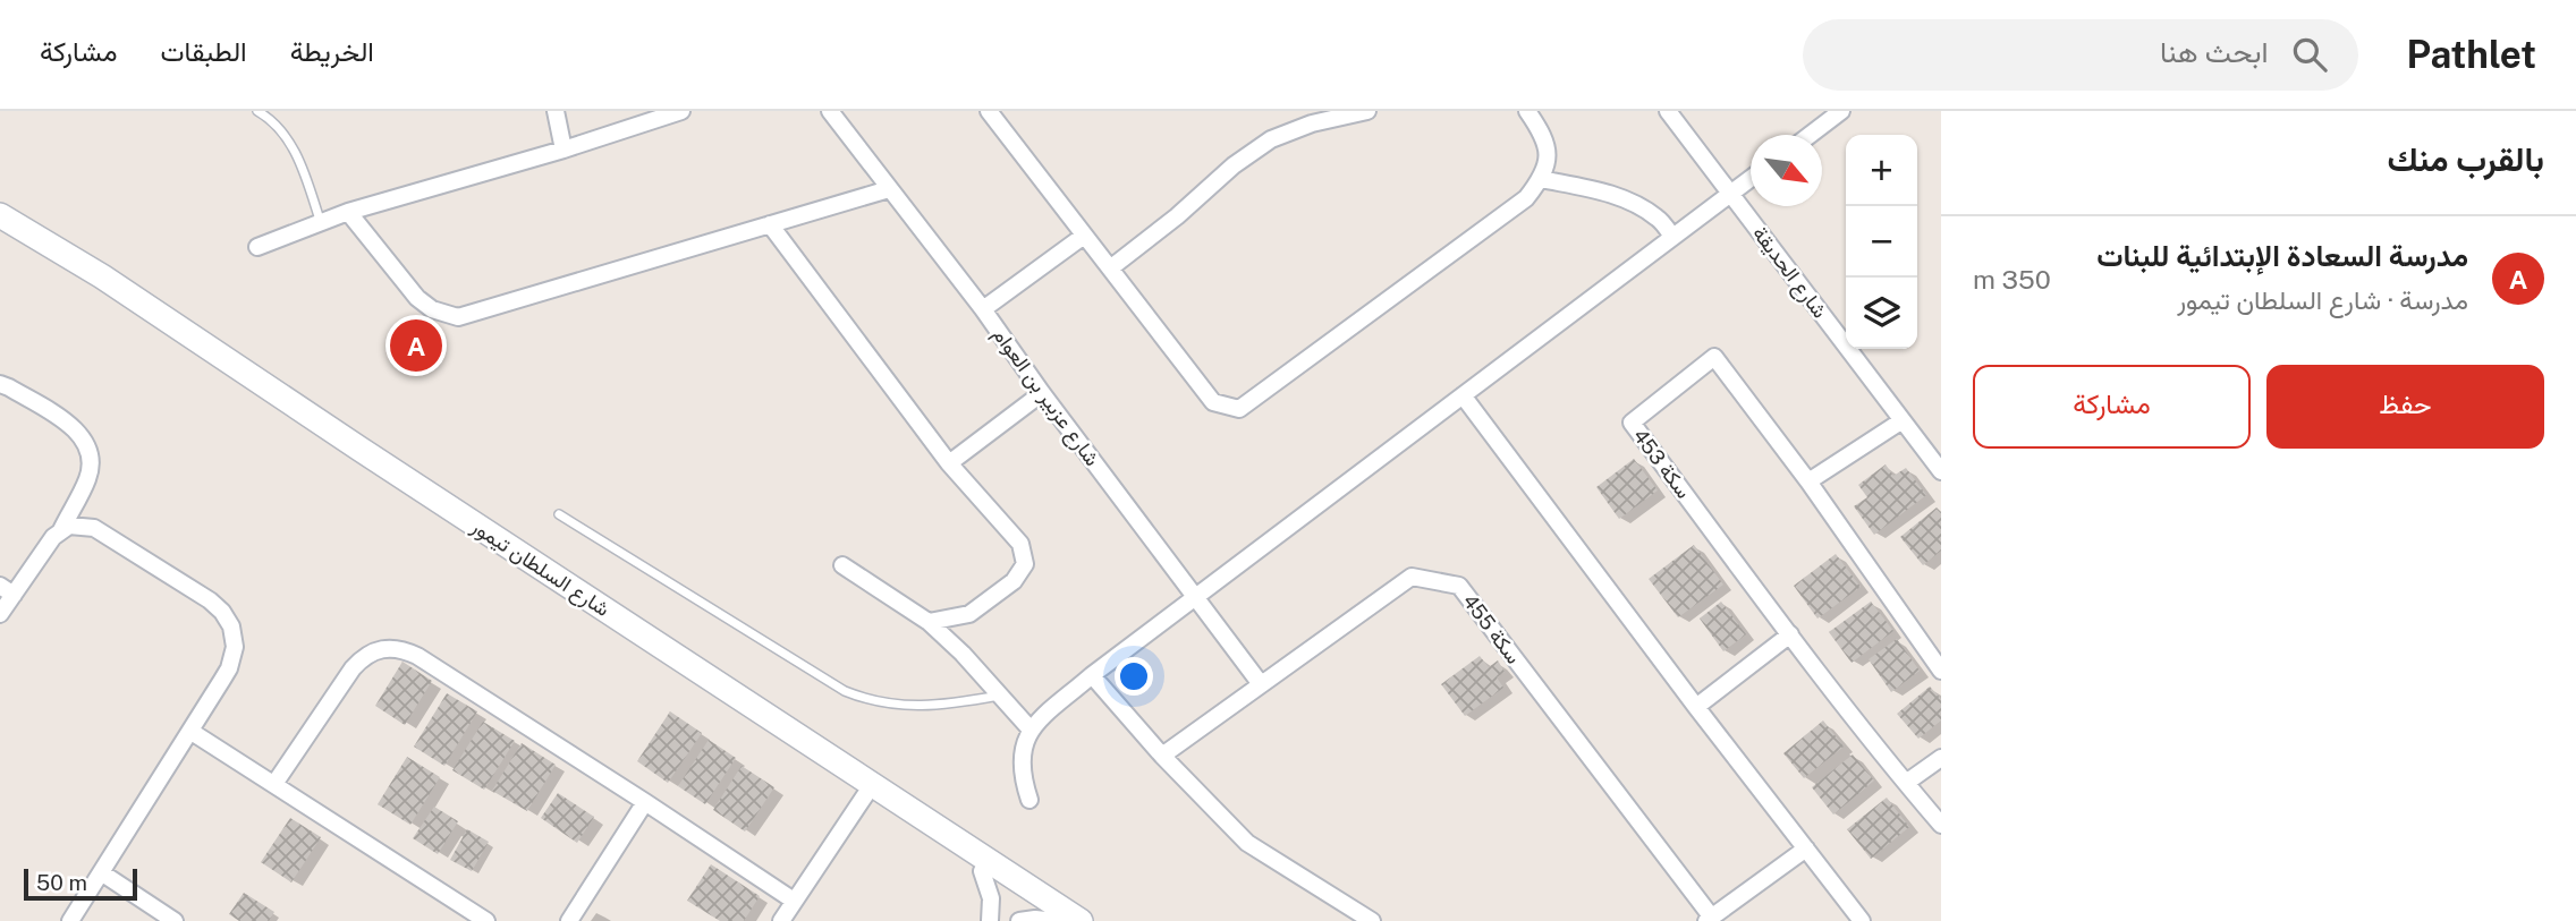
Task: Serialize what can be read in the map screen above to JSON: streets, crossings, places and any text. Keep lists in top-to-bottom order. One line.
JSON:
{"streets":{"main road":["شارع السلطان تيمور"],"street":["شارع الحديقة","شارع عزبير بن العوام","سكة 453","سكة 455"]},"crossings":[["شارع عزبير بن العوام","سكة 455"]],"scale_bar":"50 m","north":"bottom right","page":{"header":"Pathlet","search":"ابحث هنا","nav":["الخريطة","الطبقات","مشاركة"],"heading":"بالقرب منك","map_buttons":["+","−"],"list":[{"mark":"A","name":"مدرسة السعادة الإبتدائية للبنات","note":"مدرسة · شارع السلطان تيمور","value":"350 m"}],"pins":"A","buttons":["حفظ","مشاركة"],"scale":"50 m"}}
